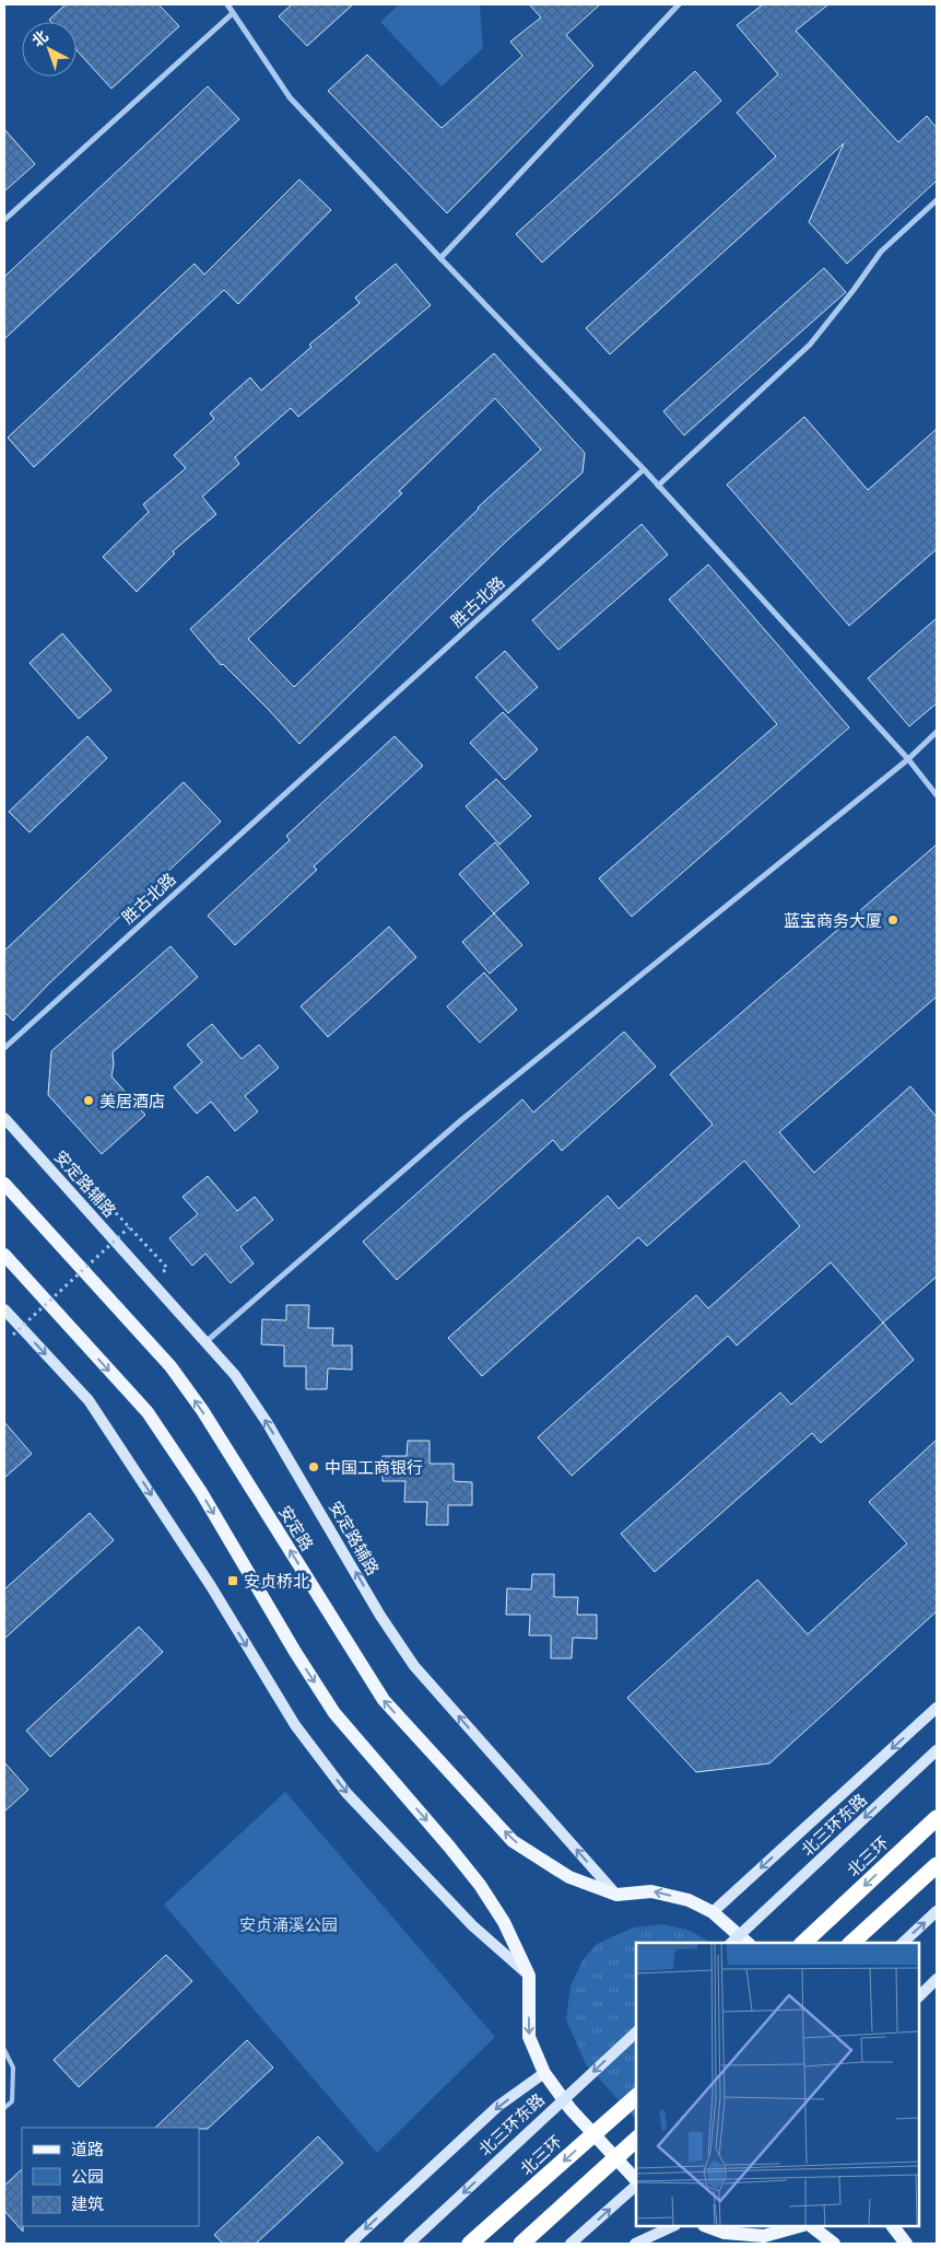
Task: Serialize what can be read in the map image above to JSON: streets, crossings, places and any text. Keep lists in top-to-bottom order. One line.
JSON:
{"streets":{"highway":["北三环"],"main road":["安定路"],"street":["胜古北路","安定路辅路","北三环东路"]},"crossings":[["安定路辅路","安定路"]],"one_way":["安定路辅路"],"parks":["安贞涌溪公园"],"places":{"other":["蓝宝商务大厦","美居酒店","中国工商银行"],"transit":["安贞桥北"]},"legend":["道路","公园","建筑"],"north":"top left"}
